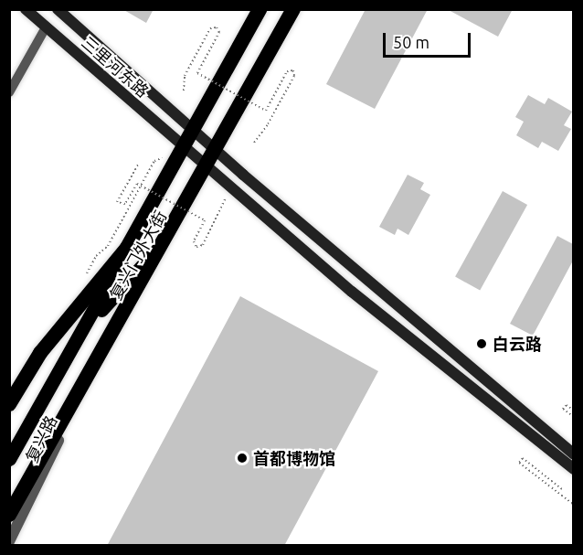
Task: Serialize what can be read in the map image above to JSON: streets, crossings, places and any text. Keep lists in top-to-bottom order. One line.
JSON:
{"streets":{"highway":["复兴门外大街"],"main road":["三里河东路"],"street":["复兴路"]},"crossings":[["三里河东路","复兴门外大街"],["复兴门外大街","复兴路"]],"places":["白云路","首都博物馆"],"scale_bar":"50 m"}
